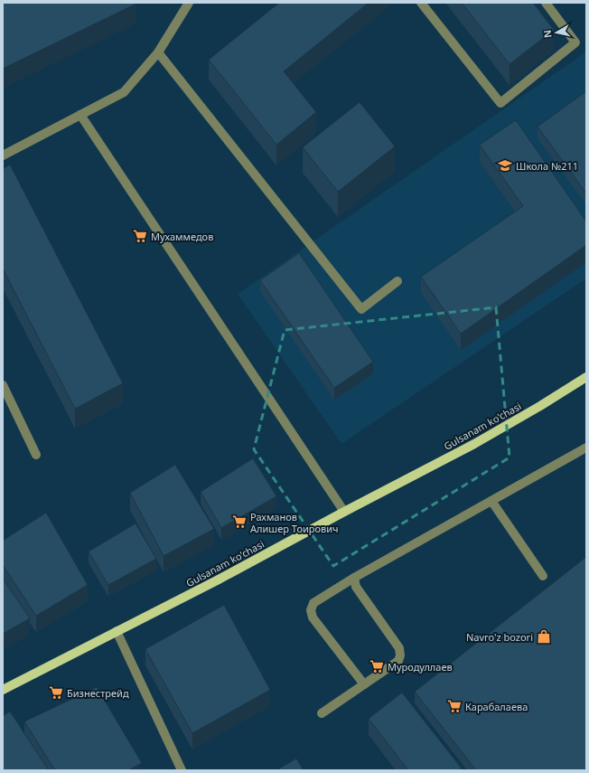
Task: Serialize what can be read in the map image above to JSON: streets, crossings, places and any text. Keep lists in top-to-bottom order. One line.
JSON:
{"streets":{"main road":["Gulsanam ko'chasi"]},"places":{"school or university":["Школа №211"],"supermarket":["Мухаммедов","Рахманов Алишер Тоирович","Муродуллаев","Бизнестрейд","Карабалаева"],"shop":["Navro'z bozori"]},"north":"left"}
